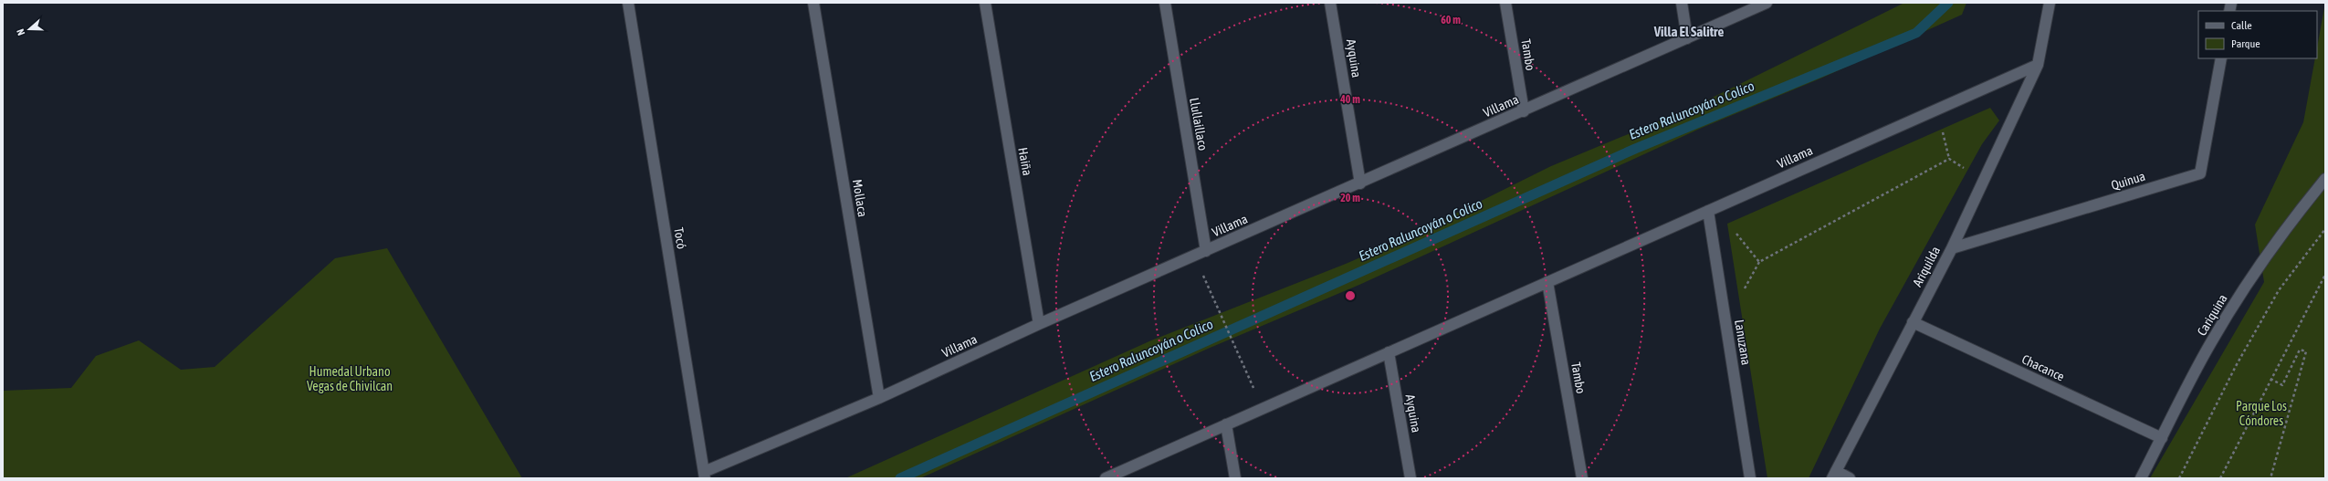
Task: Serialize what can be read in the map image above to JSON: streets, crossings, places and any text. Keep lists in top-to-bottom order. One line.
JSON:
{"streets":{"street":["Tambo","Ayquina","Villama","Llullaillaco","Haiña","Quinua","Mollaca","Tocó","Ariquilda","Cariquina","Lanuzana","Chacance"]},"crossings":[["Tambo","Villama"],["Ayquina","Villama"],["Villama","Llullaillaco"],["Villama","Haiña"],["Villama","Mollaca"],["Villama","Tocó"],["Villama","Ariquilda"],["Villama","Lanuzana"],["Quinua","Ariquilda"],["Ariquilda","Chacance"],["Cariquina","Chacance"]],"districts":["Villa El Salitre"],"water":["Estero Raluncoyán o Colico"],"parks":["Humedal Urbano Vegas de Chivilcan","Parque Los Cóndores"],"legend":["Calle","Parque"],"north":"left","rings":["60 m","40 m","20 m"]}
